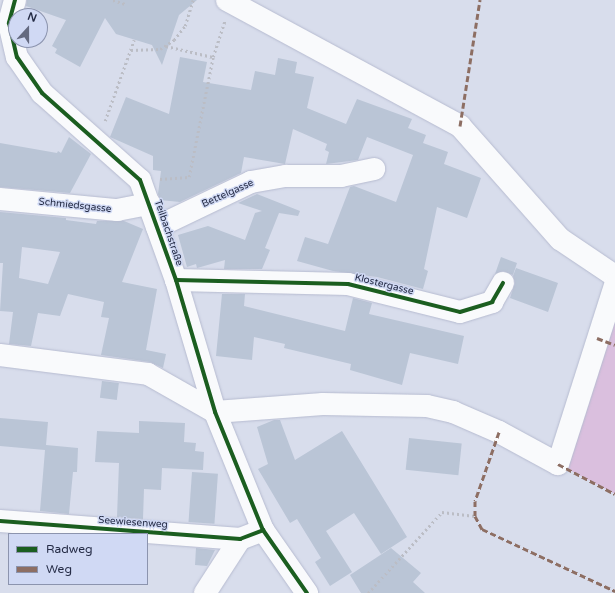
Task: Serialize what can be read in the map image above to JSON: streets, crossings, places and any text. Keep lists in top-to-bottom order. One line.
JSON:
{"streets":{"street":["Bettelgasse","Schmiedsgasse","Teilbachstraße","Klostergasse","Seewiesenweg"]},"crossings":[["Bettelgasse","Teilbachstraße"],["Schmiedsgasse","Teilbachstraße"],["Teilbachstraße","Klostergasse"],["Teilbachstraße","Seewiesenweg"]],"legend":["Radweg","Weg"],"north":"top"}
